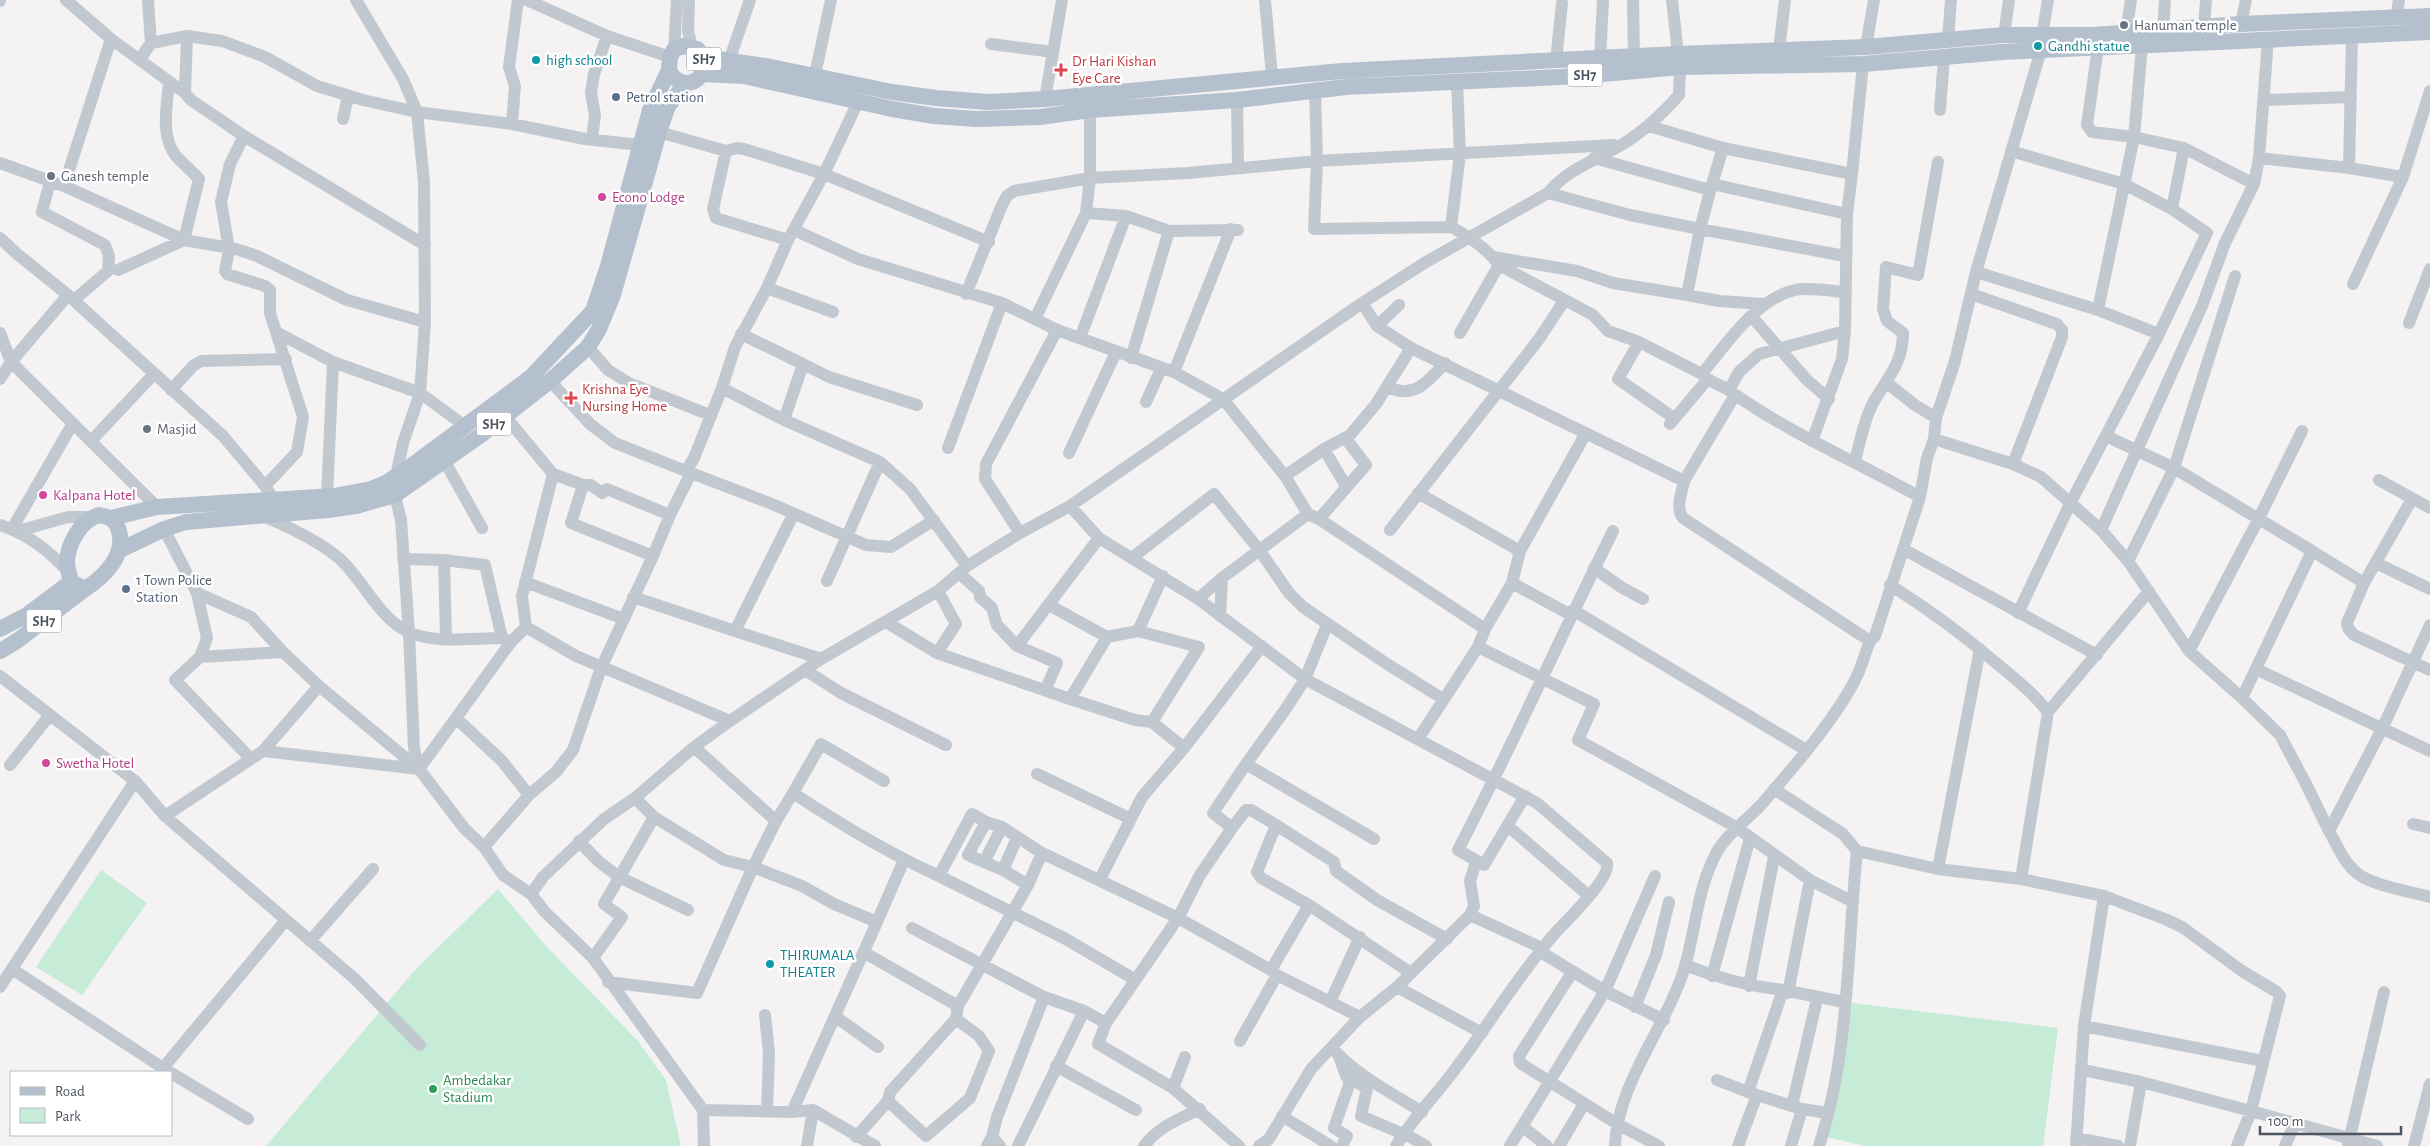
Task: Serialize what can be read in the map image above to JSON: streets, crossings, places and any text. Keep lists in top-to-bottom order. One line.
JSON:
{"streets":{"main road":["SH7"]},"places":{"other":["Hanuman temple","Gandhi statue","high school","Petrol station","Ganesh temple","Econo Lodge","Masjid","Kalpana Hotel","1 Town Police Station","Swetha Hotel","THIRUMALA THEATER","Ambedakar Stadium"],"health":["Dr Hari Kishan Eye Care","Krishna Eye Nursing Home"]},"legend":["Road","Park"],"scale_bar":"100 m"}
